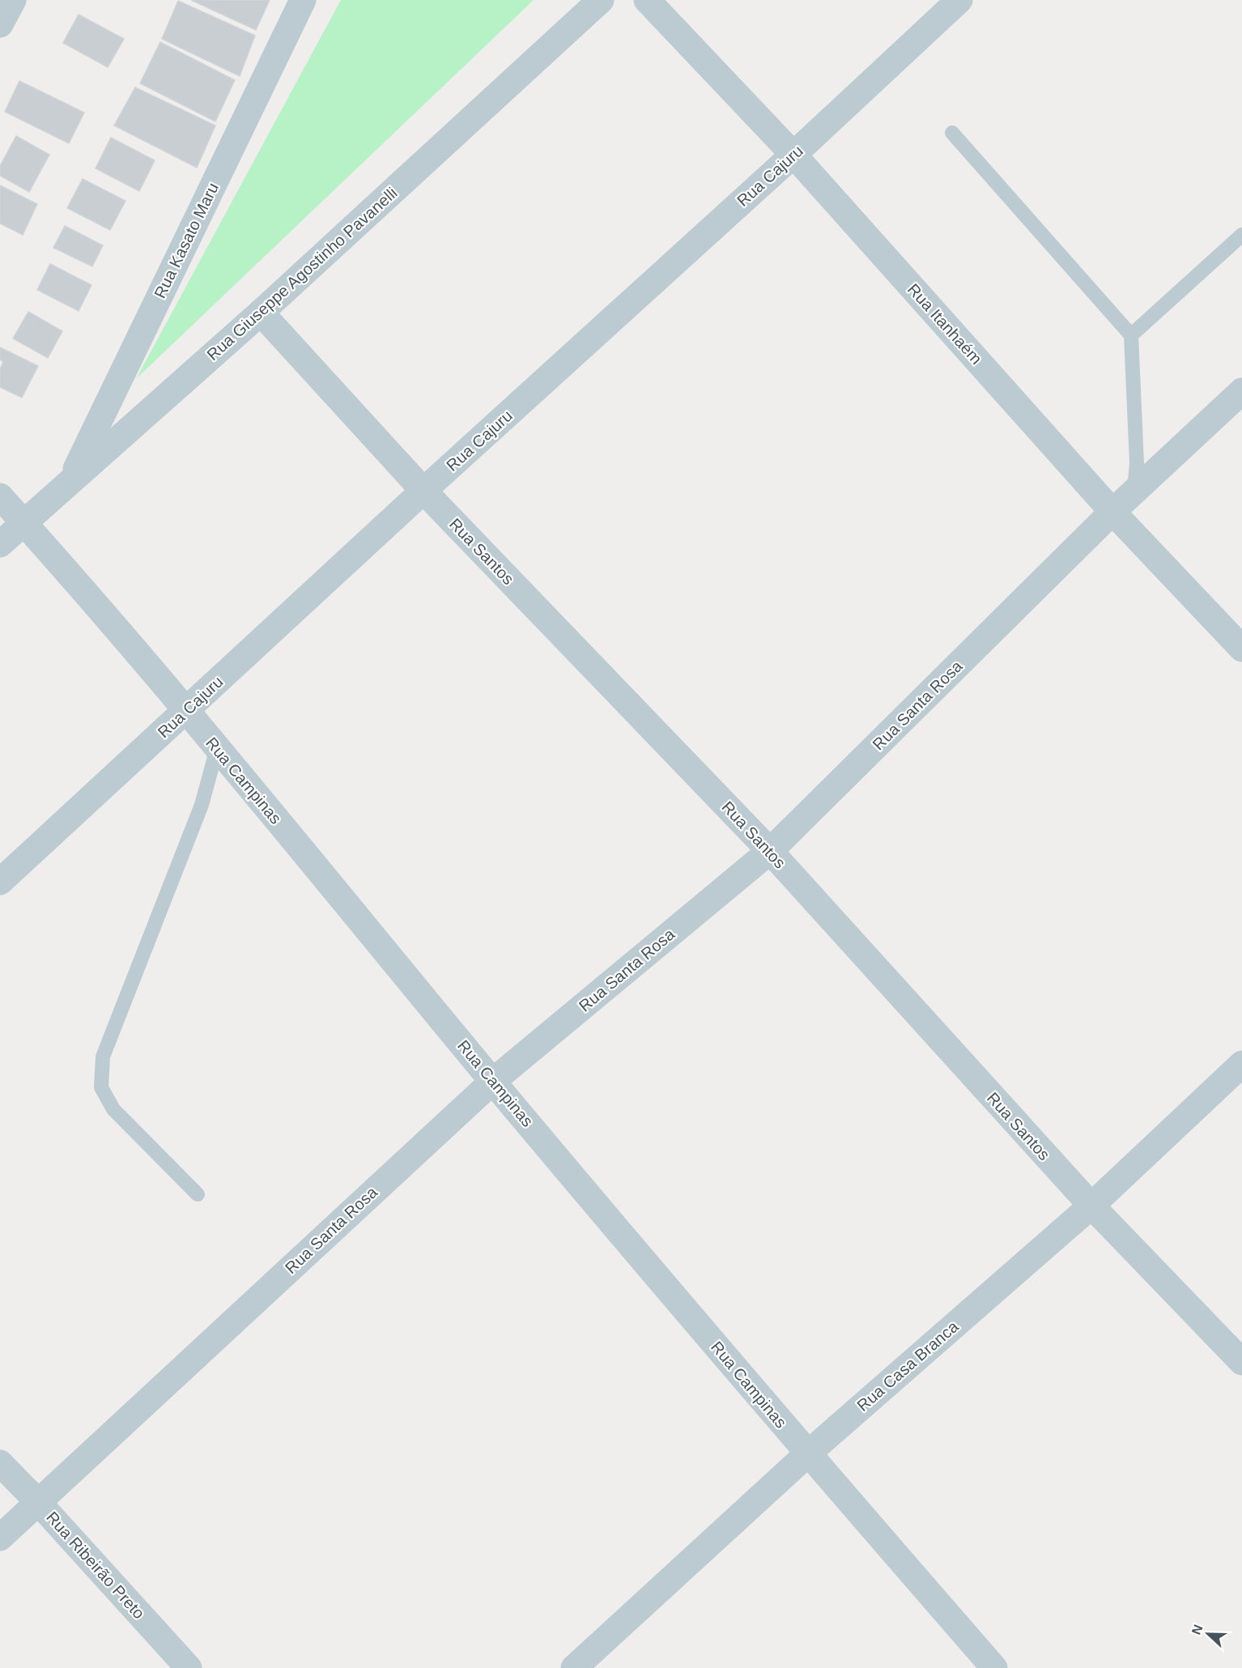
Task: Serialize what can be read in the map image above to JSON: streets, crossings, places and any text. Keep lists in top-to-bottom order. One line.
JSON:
{"streets":{"street":["Rua Cajuru","Rua Kasato Maru","Rua Giuseppe Agostinho Pavanelli","Rua Itanhaém","Rua Santos","Rua Santa Rosa","Rua Campinas","Rua Casa Branca","Rua Ribeirão Preto"]},"crossings":[["Rua Cajuru","Rua Itanhaém"],["Rua Cajuru","Rua Santos"],["Rua Cajuru","Rua Campinas"],["Rua Kasato Maru","Rua Giuseppe Agostinho Pavanelli"],["Rua Giuseppe Agostinho Pavanelli","Rua Santos"],["Rua Giuseppe Agostinho Pavanelli","Rua Campinas"],["Rua Itanhaém","Rua Santa Rosa"],["Rua Santos","Rua Santa Rosa"],["Rua Santos","Rua Casa Branca"],["Rua Santa Rosa","Rua Campinas"],["Rua Santa Rosa","Rua Ribeirão Preto"],["Rua Campinas","Rua Casa Branca"]],"north":"left"}
